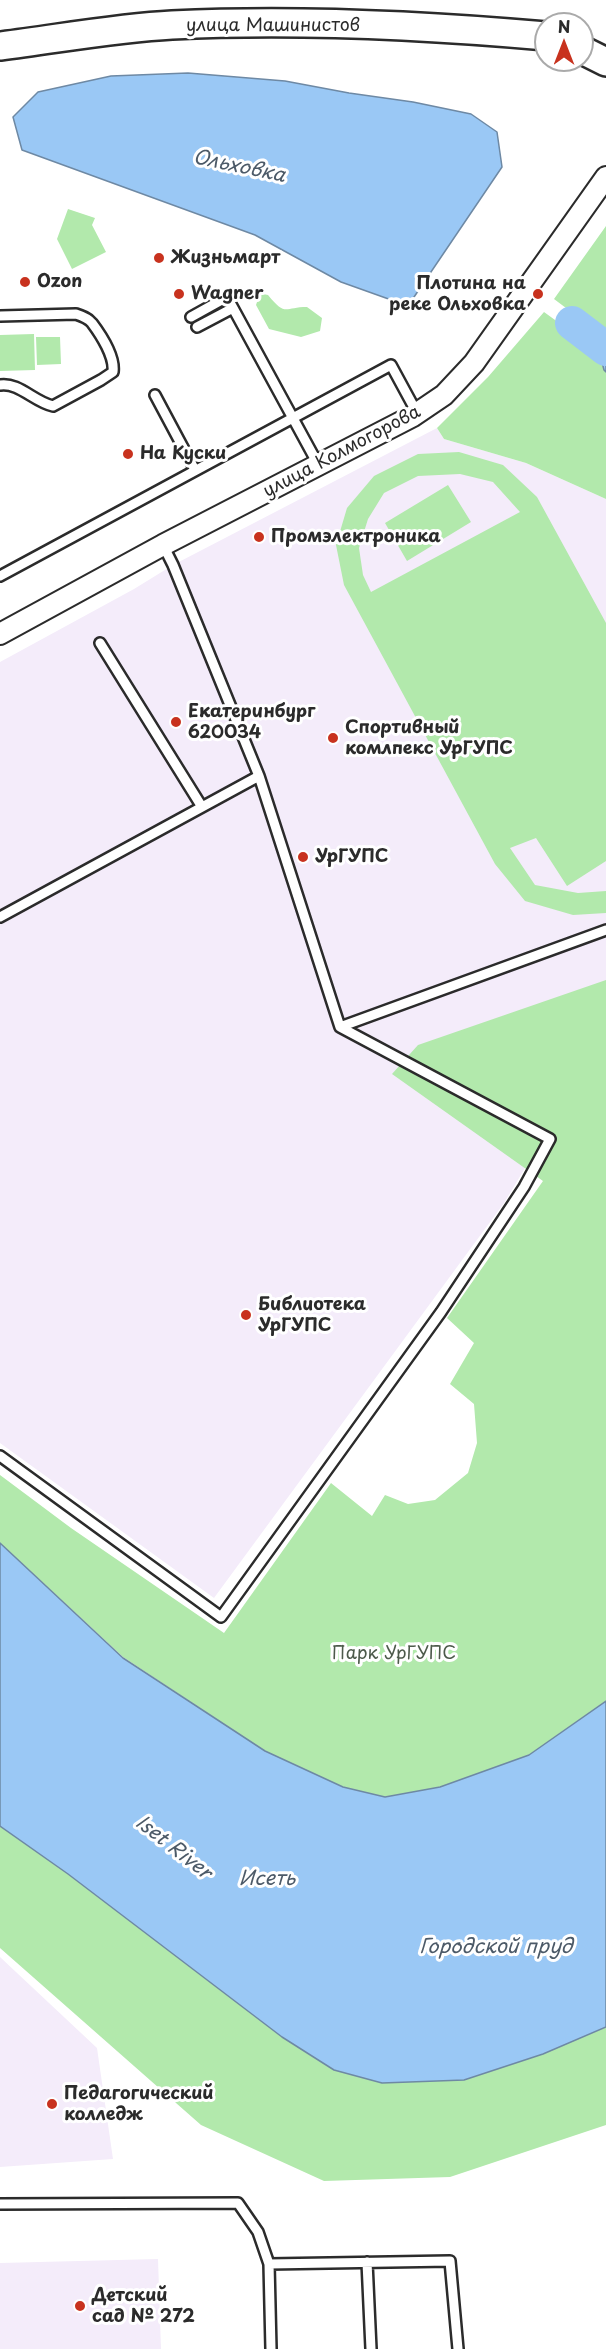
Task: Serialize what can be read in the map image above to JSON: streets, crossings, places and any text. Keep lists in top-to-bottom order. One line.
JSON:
{"streets":{"street":["улица Машинистов","улица Колмогорова"]},"water":["Ольховка","Iset River","Исеть","Городской пруд"],"parks":["Парк УрГУПС"],"places":["Жизньмарт","Ozon","Wagner","Плотина на реке Ольховка","На Куски","Промэлектроника","Екатеринбург 620034","Спортивный комлпекс УрГУПС","УрГУПС","Библиотека УрГУПС","Педагогический колледж","Детский сад № 272"],"north":"top"}
